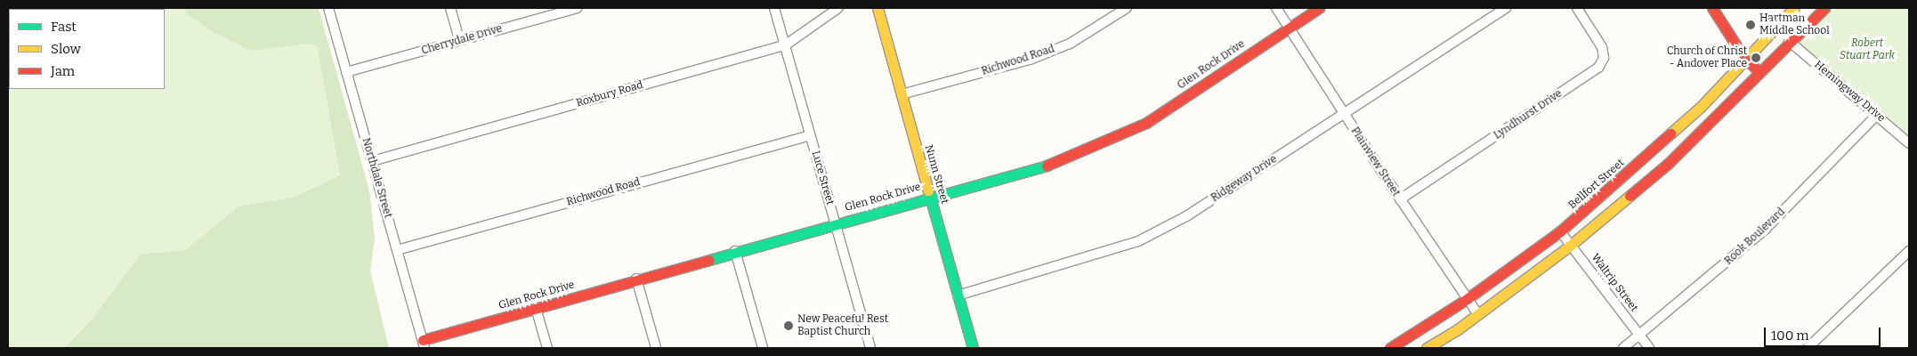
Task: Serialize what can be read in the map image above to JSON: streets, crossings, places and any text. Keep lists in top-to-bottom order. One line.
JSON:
{"streets":{"street":["Cherrydale Drive","Richwood Road","Glen Rock Drive","Hemingway Drive","Roxbury Road","Lyndhurst Drive","Plainview Street","Nunn Street","Northdale Street","Luce Street","Ridgeway Drive","Bellfort Street","Rook Boulevard","Waltrip Street"]},"crossings":[["Cherrydale Drive","Northdale Street"],["Richwood Road","Nunn Street"],["Richwood Road","Northdale Street"],["Richwood Road","Luce Street"],["Glen Rock Drive","Plainview Street"],["Glen Rock Drive","Nunn Street"],["Glen Rock Drive","Northdale Street"],["Glen Rock Drive","Luce Street"],["Hemingway Drive","Rook Boulevard"],["Roxbury Road","Northdale Street"],["Roxbury Road","Luce Street"],["Lyndhurst Drive","Plainview Street"],["Plainview Street","Ridgeway Drive"],["Plainview Street","Bellfort Street"],["Nunn Street","Ridgeway Drive"],["Bellfort Street","Waltrip Street"],["Rook Boulevard","Waltrip Street"]],"parks":["Robert Stuart Park"],"places":["Hartman Middle School","Church of Christ - Andover Place","New Peaceful Rest Baptist Church"],"legend":["Fast","Slow","Jam"],"scale_bar":"100 m"}
